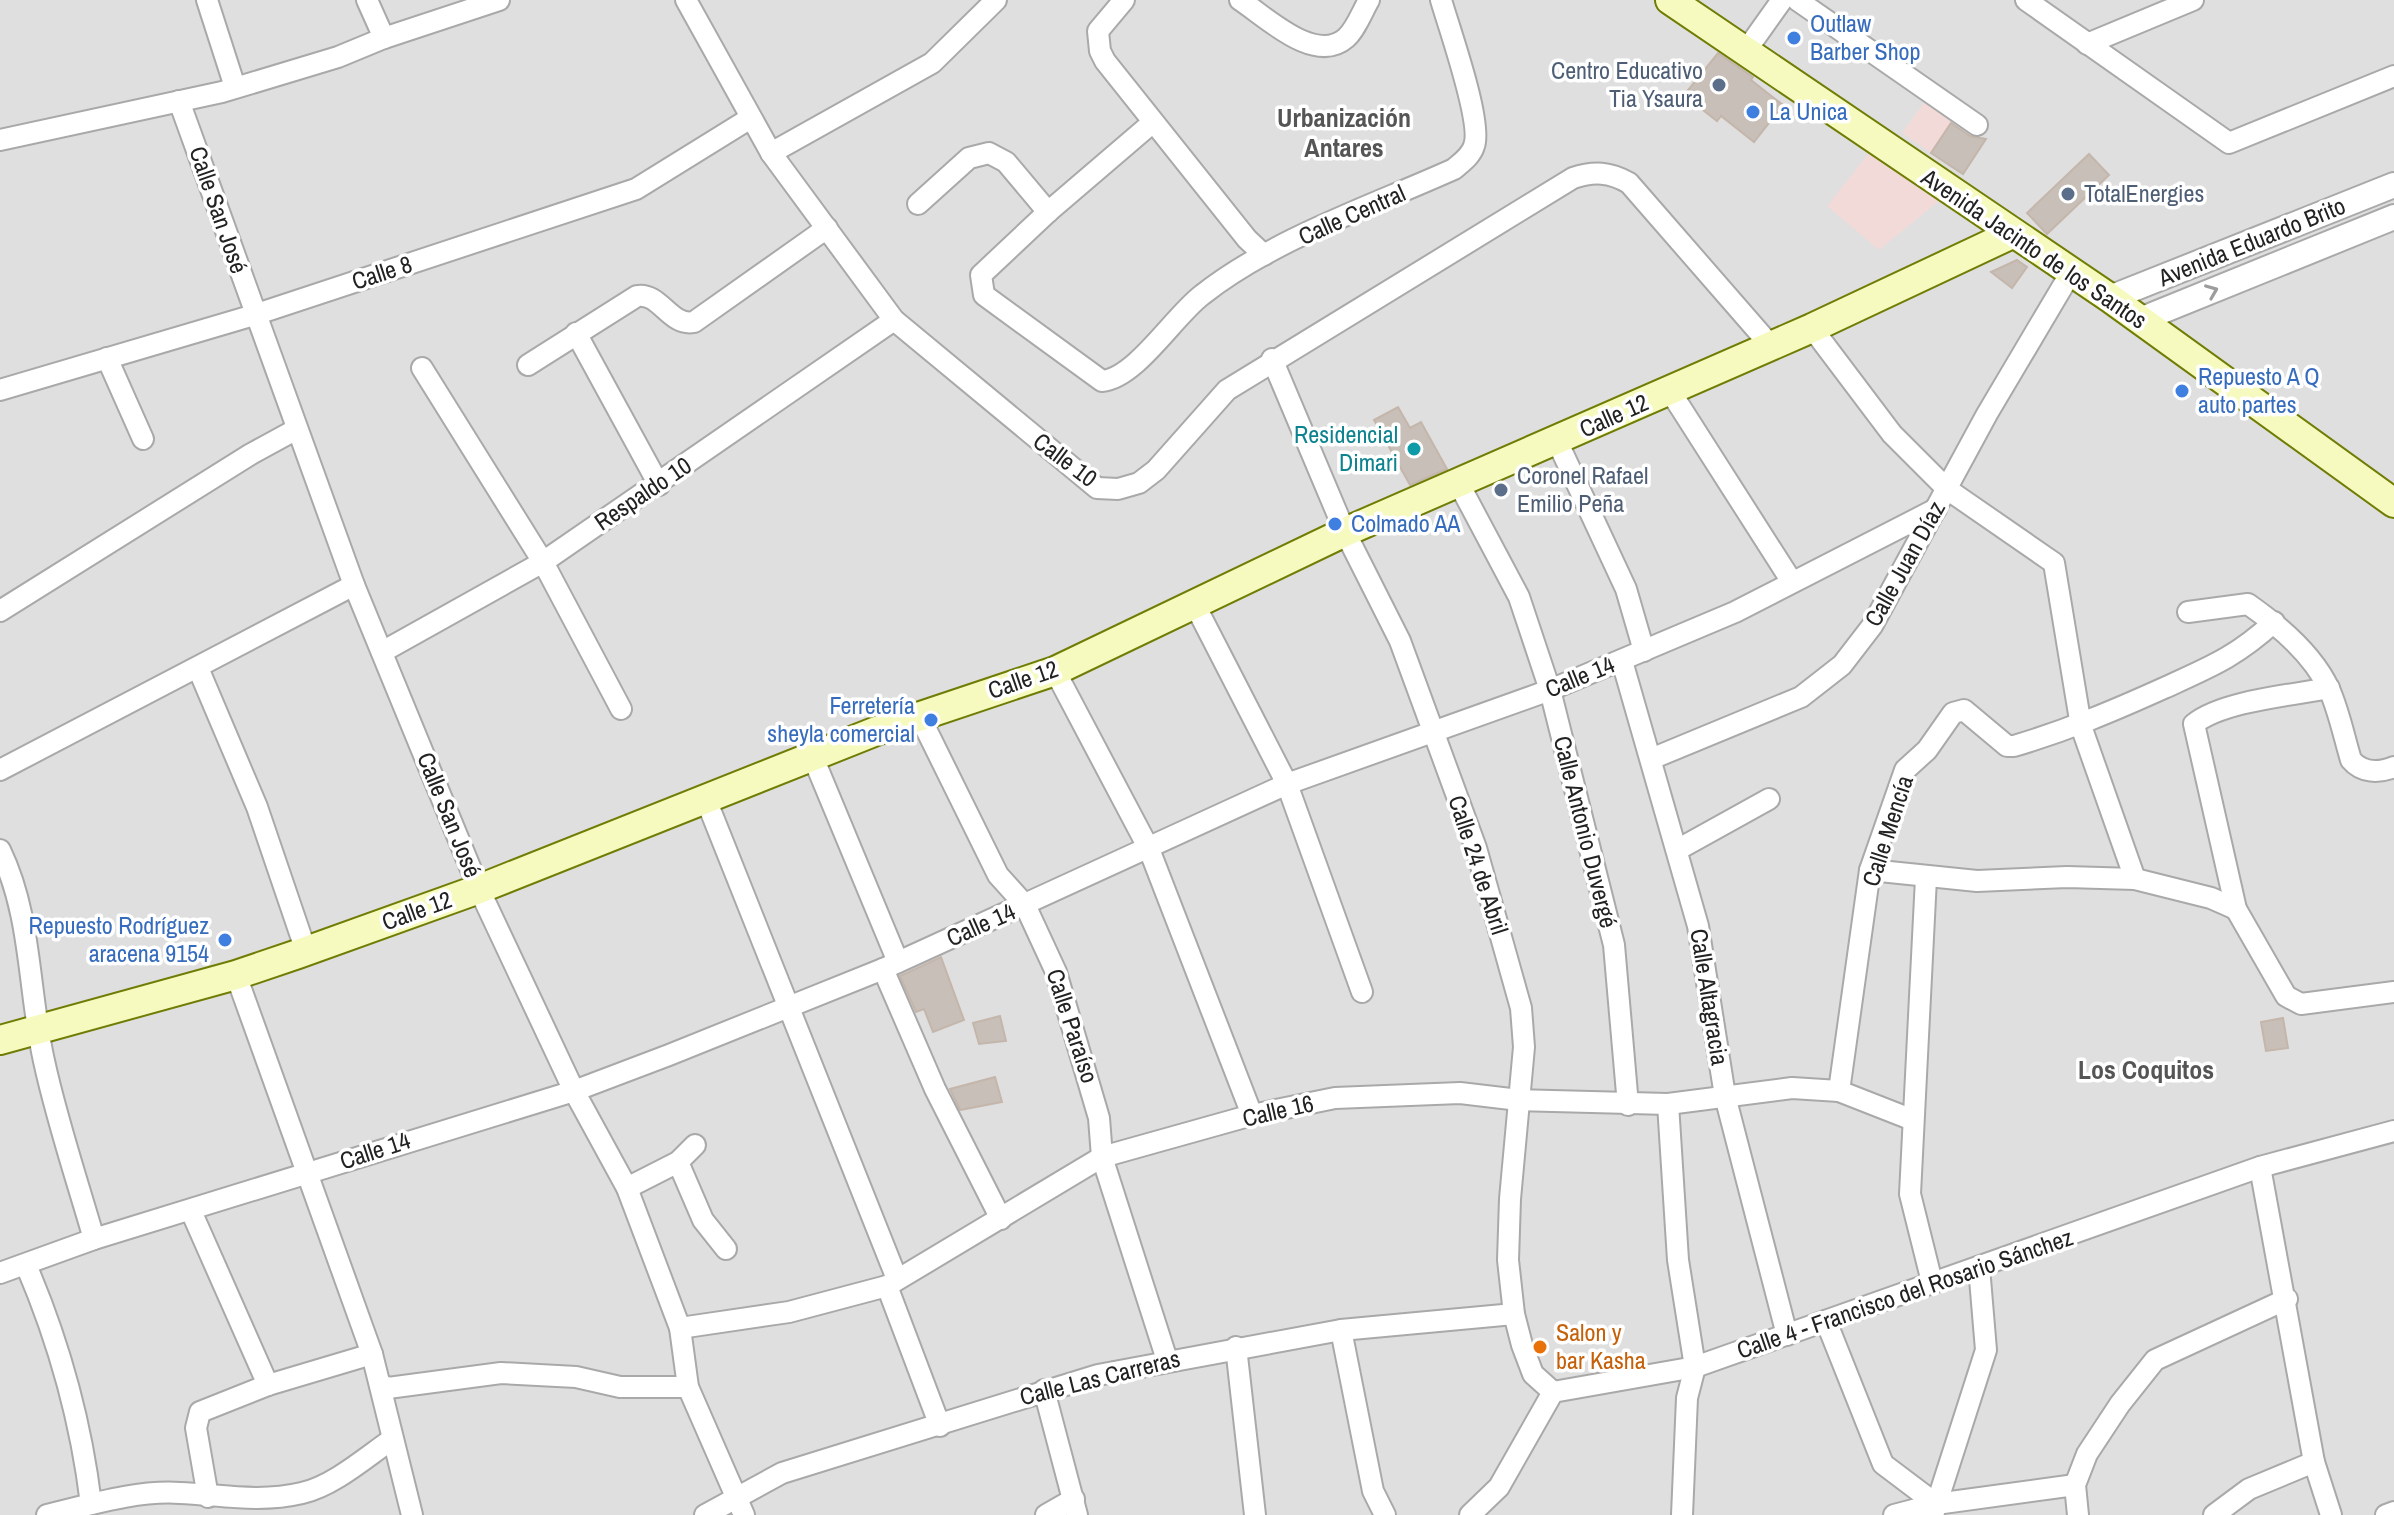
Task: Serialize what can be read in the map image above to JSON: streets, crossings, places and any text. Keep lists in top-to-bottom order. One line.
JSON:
{"streets":{"main road":["Avenida Jacinto de los Santos","Calle 12"],"street":["Calle San José","Calle Central","Avenida Eduardo Brito","Calle 8","Calle 10","Respaldo 10","Calle Juan Díaz","Calle 14","Calle Mencía","Calle Antonio Duvergé","Calle 24 de Abril","Calle Altagracia","Calle Paraíso","Calle 16","Calle 4 - Francisco del Rosario Sánchez","Calle Las Carreras"]},"crossings":[["Calle San José","Calle 8"],["Calle San José","Calle 12"],["Calle San José","Respaldo 10"],["Calle San José","Calle 14"],["Calle San José","Calle 16"],["Calle San José","Calle Las Carreras"],["Avenida Eduardo Brito","Avenida Jacinto de los Santos"],["Avenida Jacinto de los Santos","Calle 12"],["Avenida Jacinto de los Santos","Calle Juan Díaz"],["Calle 8","Calle 10"],["Calle 12","Calle 10"],["Calle 12","Calle Antonio Duvergé"],["Calle 12","Calle 24 de Abril"],["Calle 12","Calle Paraíso"],["Calle 10","Respaldo 10"],["Calle 10","Calle 24 de Abril"],["Calle Juan Díaz","Calle 14"],["Calle Juan Díaz","Calle Altagracia"],["Calle 14","Calle Antonio Duvergé"],["Calle 14","Calle 24 de Abril"],["Calle 14","Calle Altagracia"],["Calle 14","Calle Paraíso"],["Calle Mencía","Calle 16"],["Calle Antonio Duvergé","Calle 16"],["Calle 24 de Abril","Calle 16"],["Calle 24 de Abril","Calle 4 - Francisco del Rosario Sánchez"],["Calle 24 de Abril","Calle Las Carreras"],["Calle Altagracia","Calle 16"],["Calle Altagracia","Calle 4 - Francisco del Rosario Sánchez"],["Calle Paraíso","Calle 16"],["Calle Paraíso","Calle Las Carreras"]],"districts":["Urbanización Antares","Los Coquitos"],"places":["Outlaw Barber Shop","Centro Educativo Tia Ysaura","La Unica","TotalEnergies","Repuesto A Q auto partes","Residencial Dimari","Coronel Rafael Emilio Peña","Colmado AA","Ferretería sheyla comercial","Repuesto Rodríguez aracena 9154","Salon y bar Kasha"]}
